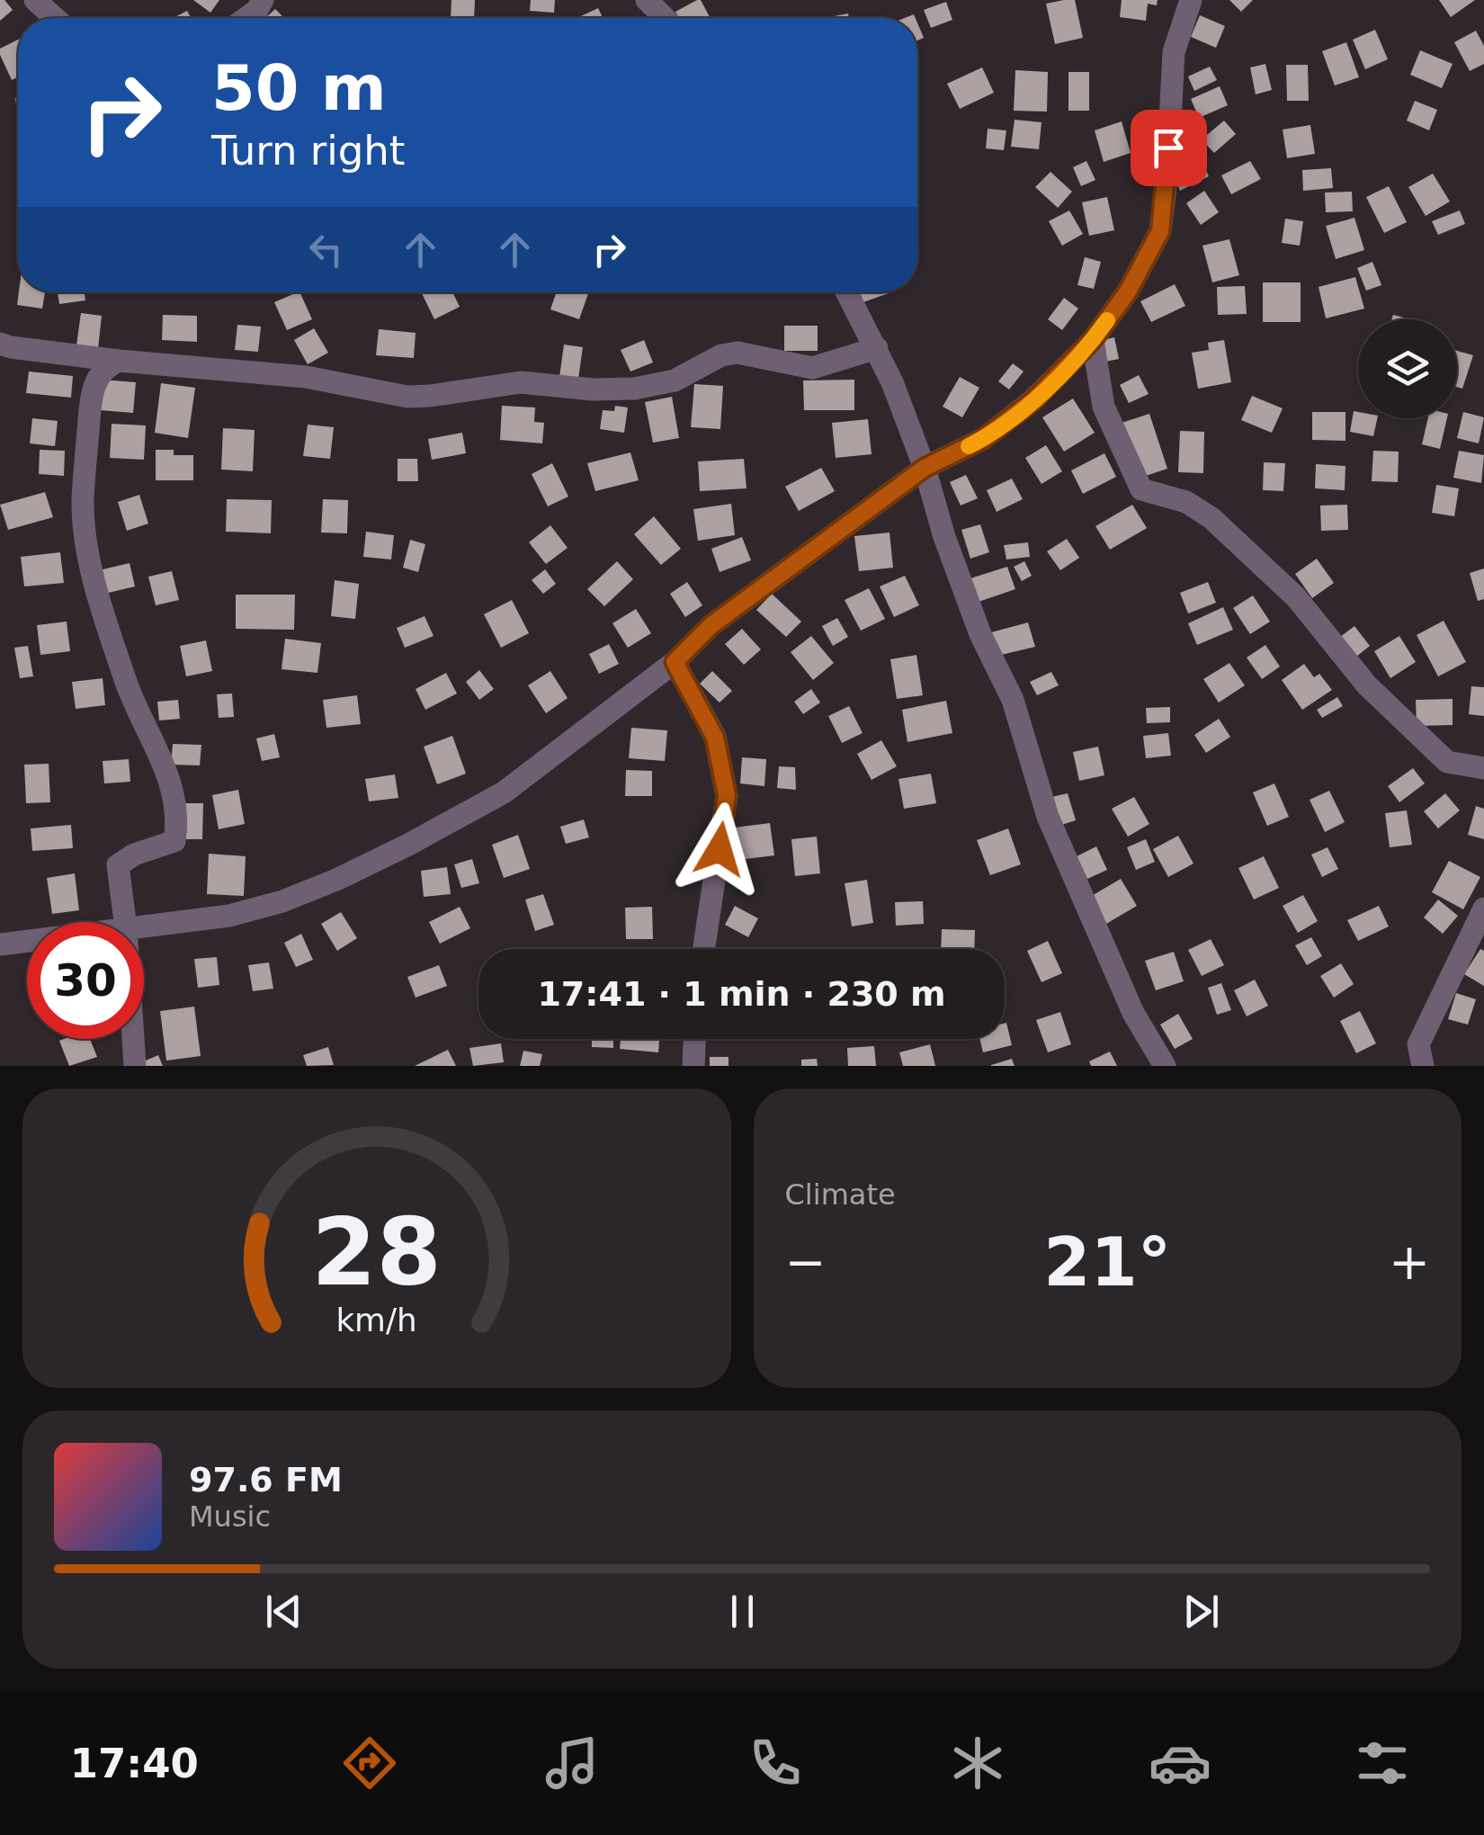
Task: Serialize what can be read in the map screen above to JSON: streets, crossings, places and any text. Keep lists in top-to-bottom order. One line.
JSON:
{"page":{"turn":["50 m","Turn right"],"limit":"30","trip":"17:41 · 1 min · 230 m","tile":"Climate","heat":["−","21°","+"],"song":["97.6 FM","Music"],"tabs":"17:40","gauge":["28","km/h"]}}
